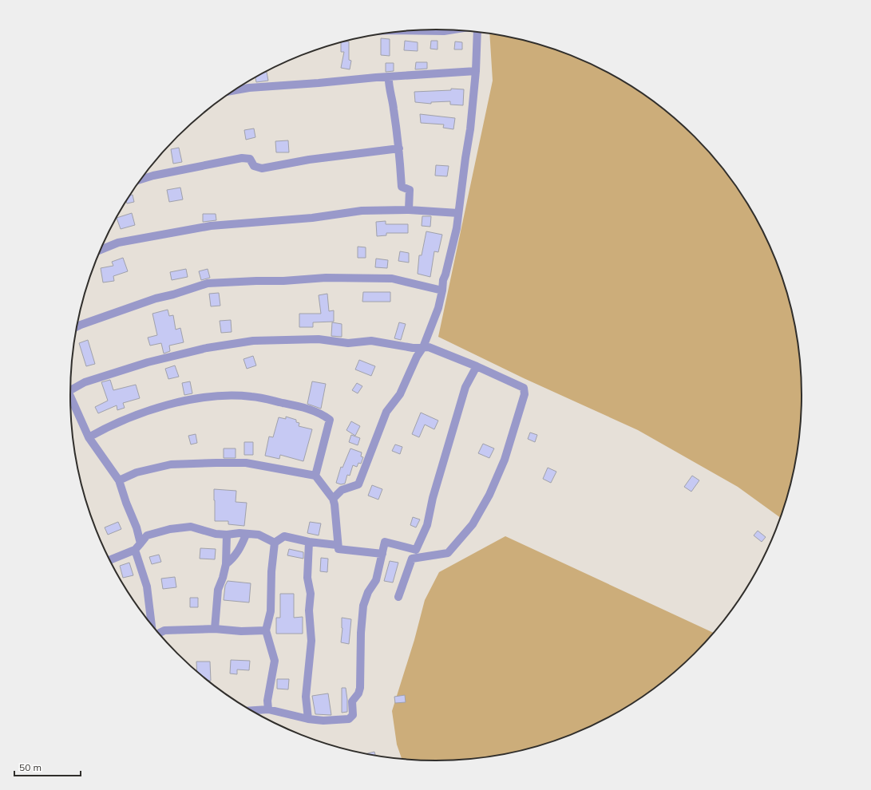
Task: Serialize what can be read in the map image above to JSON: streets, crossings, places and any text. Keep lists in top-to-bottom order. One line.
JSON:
{"scale_bar":"50 m"}
